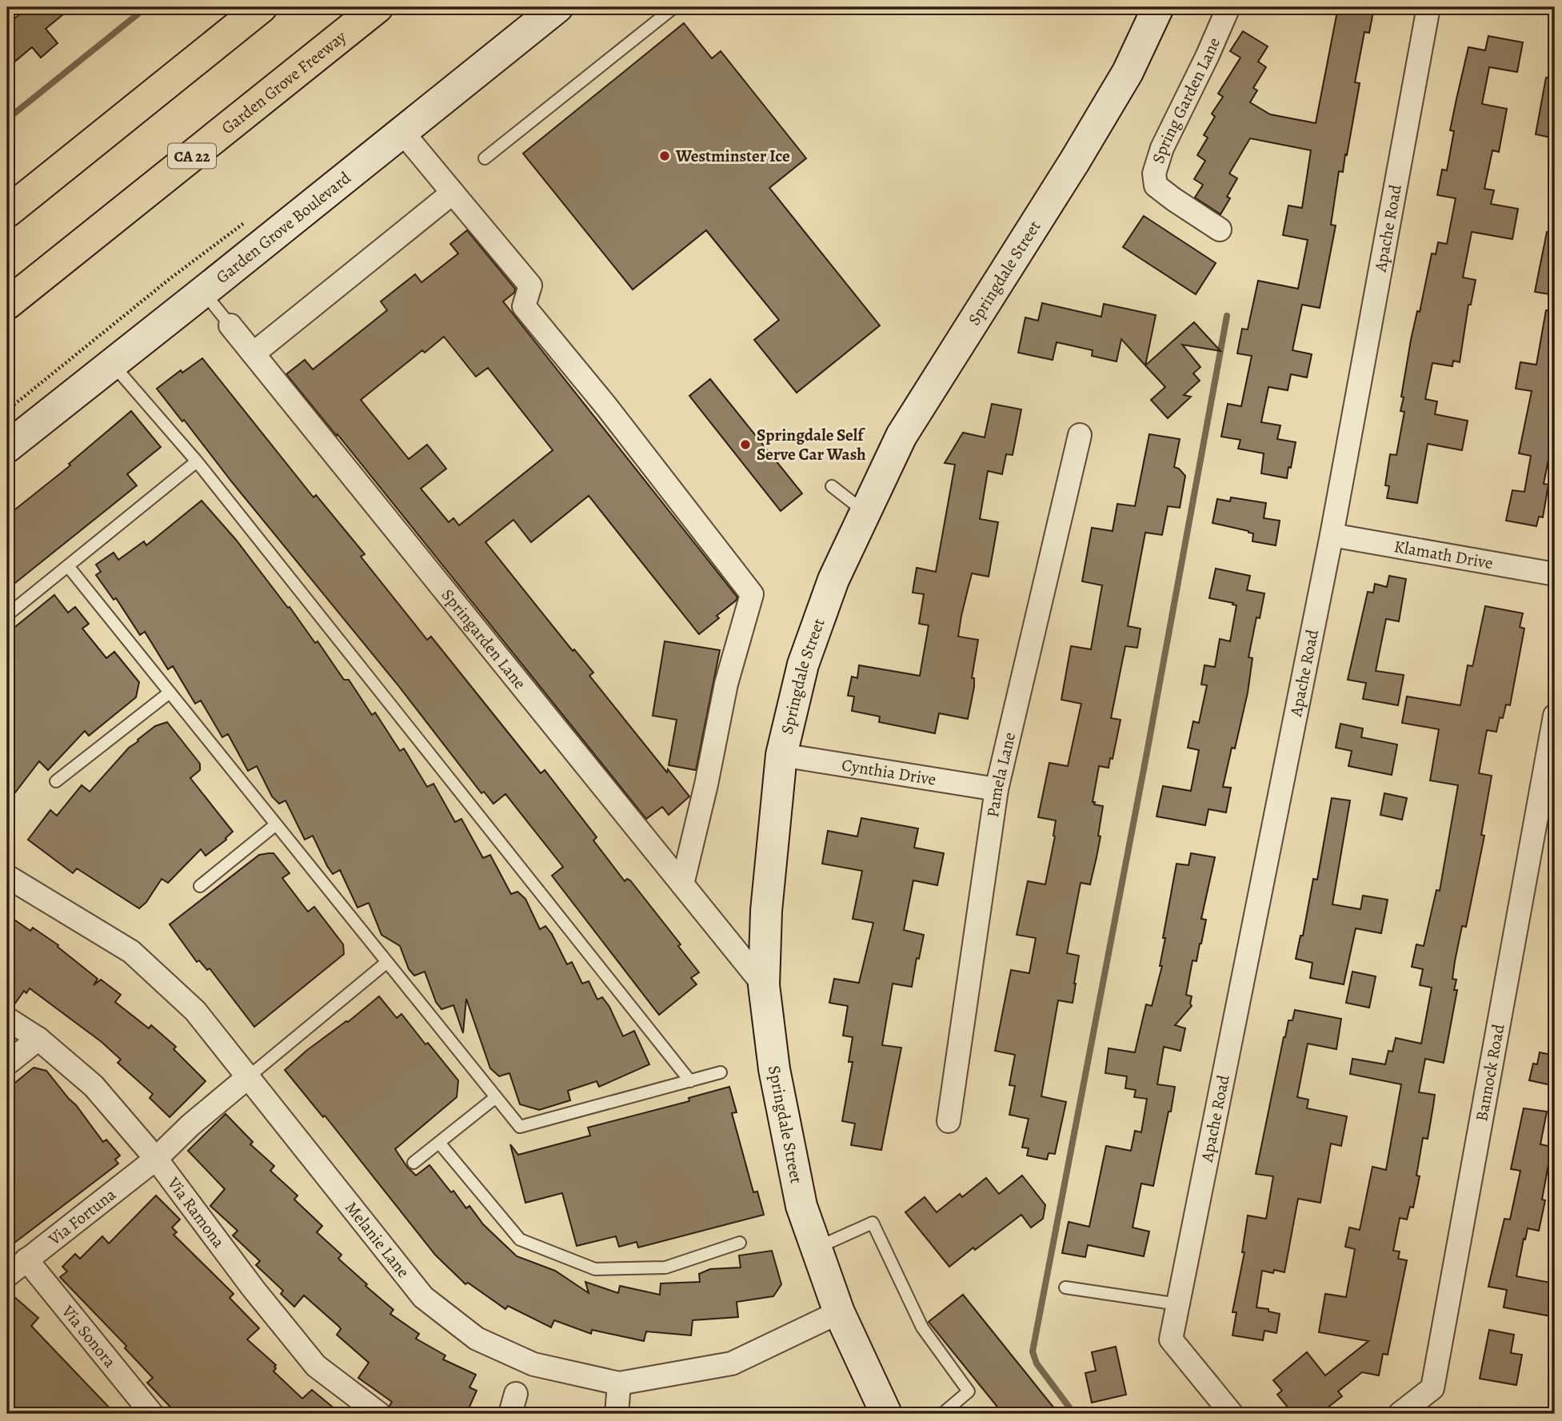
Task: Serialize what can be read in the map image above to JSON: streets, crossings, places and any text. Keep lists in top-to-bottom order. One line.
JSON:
{"streets":{"highway":["Garden Grove Freeway","CA 22"],"main road":["Garden Grove Boulevard","Springdale Street"],"street":["Spring Garden Lane","Apache Road","Klamath Drive","Springarden Lane","Cynthia Drive","Pamela Lane","Bannock Road","Via Ramona","Via Fortuna","Melanie Lane","Via Sonora"]},"crossings":[["Garden Grove Boulevard","Springarden Lane"],["Apache Road","Klamath Drive"],["Springdale Street","Springarden Lane"],["Springdale Street","Cynthia Drive"],["Springdale Street","Melanie Lane"],["Cynthia Drive","Pamela Lane"],["Via Ramona","Via Fortuna"],["Via Fortuna","Melanie Lane"],["Via Fortuna","Via Sonora"]],"places":["Westminster Ice","Springdale Self Serve Car Wash"]}
